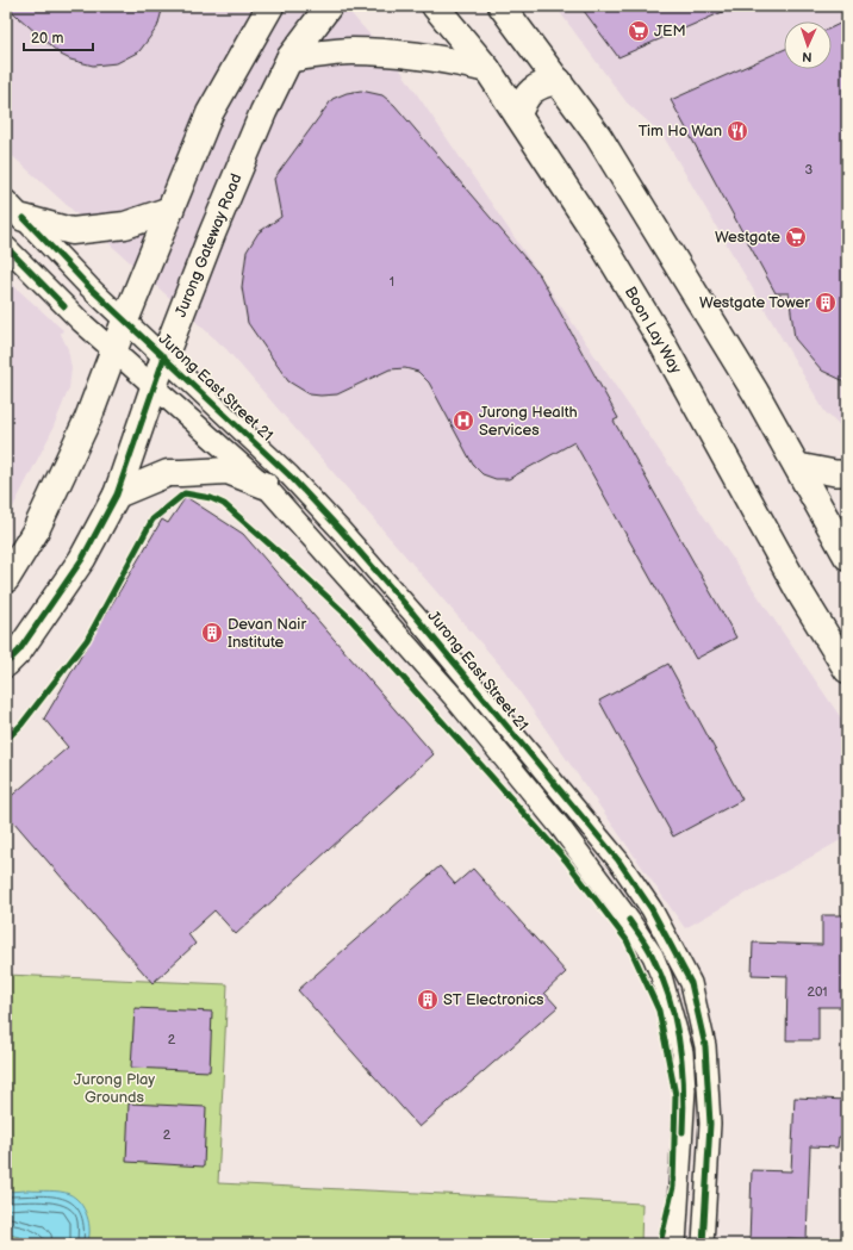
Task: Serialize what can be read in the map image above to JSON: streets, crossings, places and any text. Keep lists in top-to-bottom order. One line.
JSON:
{"streets":{"main road":["Jurong Gateway Road","Boon Lay Way"],"street":["Jurong East Street 21"]},"crossings":[["Jurong Gateway Road","Jurong East Street 21"]],"parks":["Jurong Play Grounds"],"places":{"supermarket":["JEM","Westgate"],"restaurant":["Tim Ho Wan"],"building":["Westgate Tower","Devan Nair Institute","ST Electronics"],"hospital":["Jurong Health Services"]},"house_numbers":["3","1","201","2","2"],"scale_bar":"20 m","north":"bottom"}
